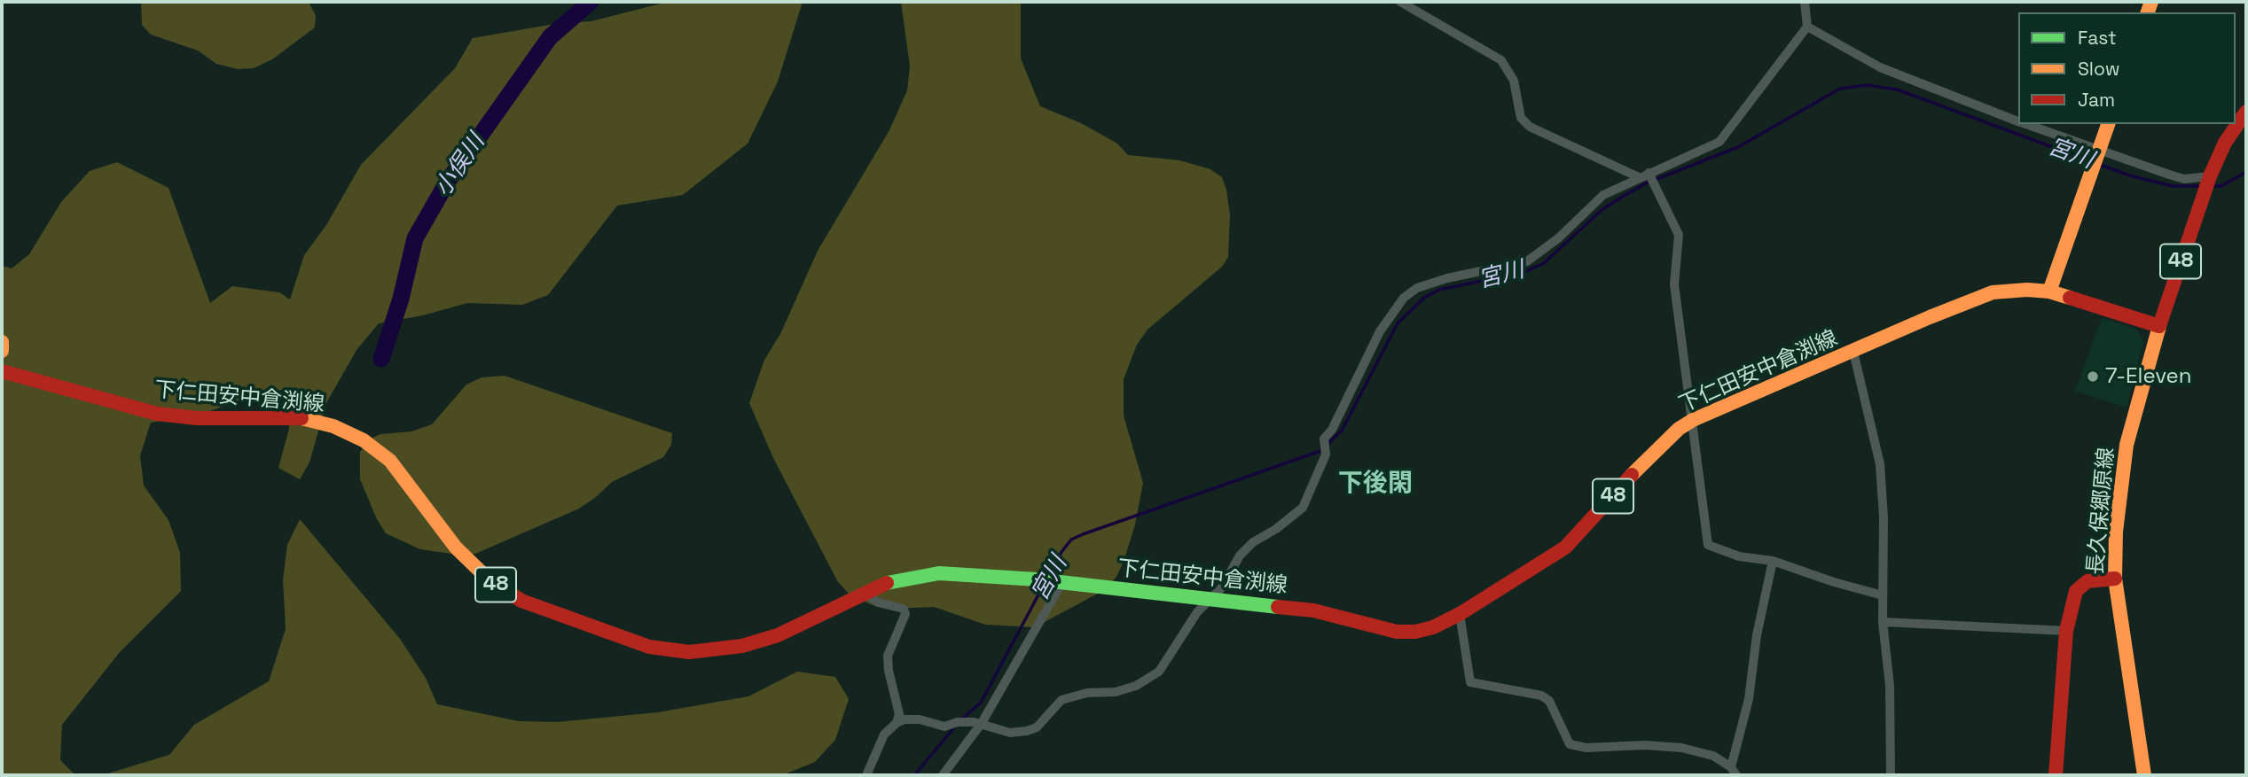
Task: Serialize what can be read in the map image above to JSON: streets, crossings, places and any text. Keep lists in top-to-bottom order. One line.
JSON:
{"streets":{"main road":["48","下仁田安中倉渕線","長久保郷原線"]},"crossings":[["48","下仁田安中倉渕線"],["48","長久保郷原線"],["下仁田安中倉渕線","長久保郷原線"]],"districts":["下後閑"],"water":["宮川","小俣川"],"places":["7-Eleven"],"legend":["Fast","Slow","Jam"]}
